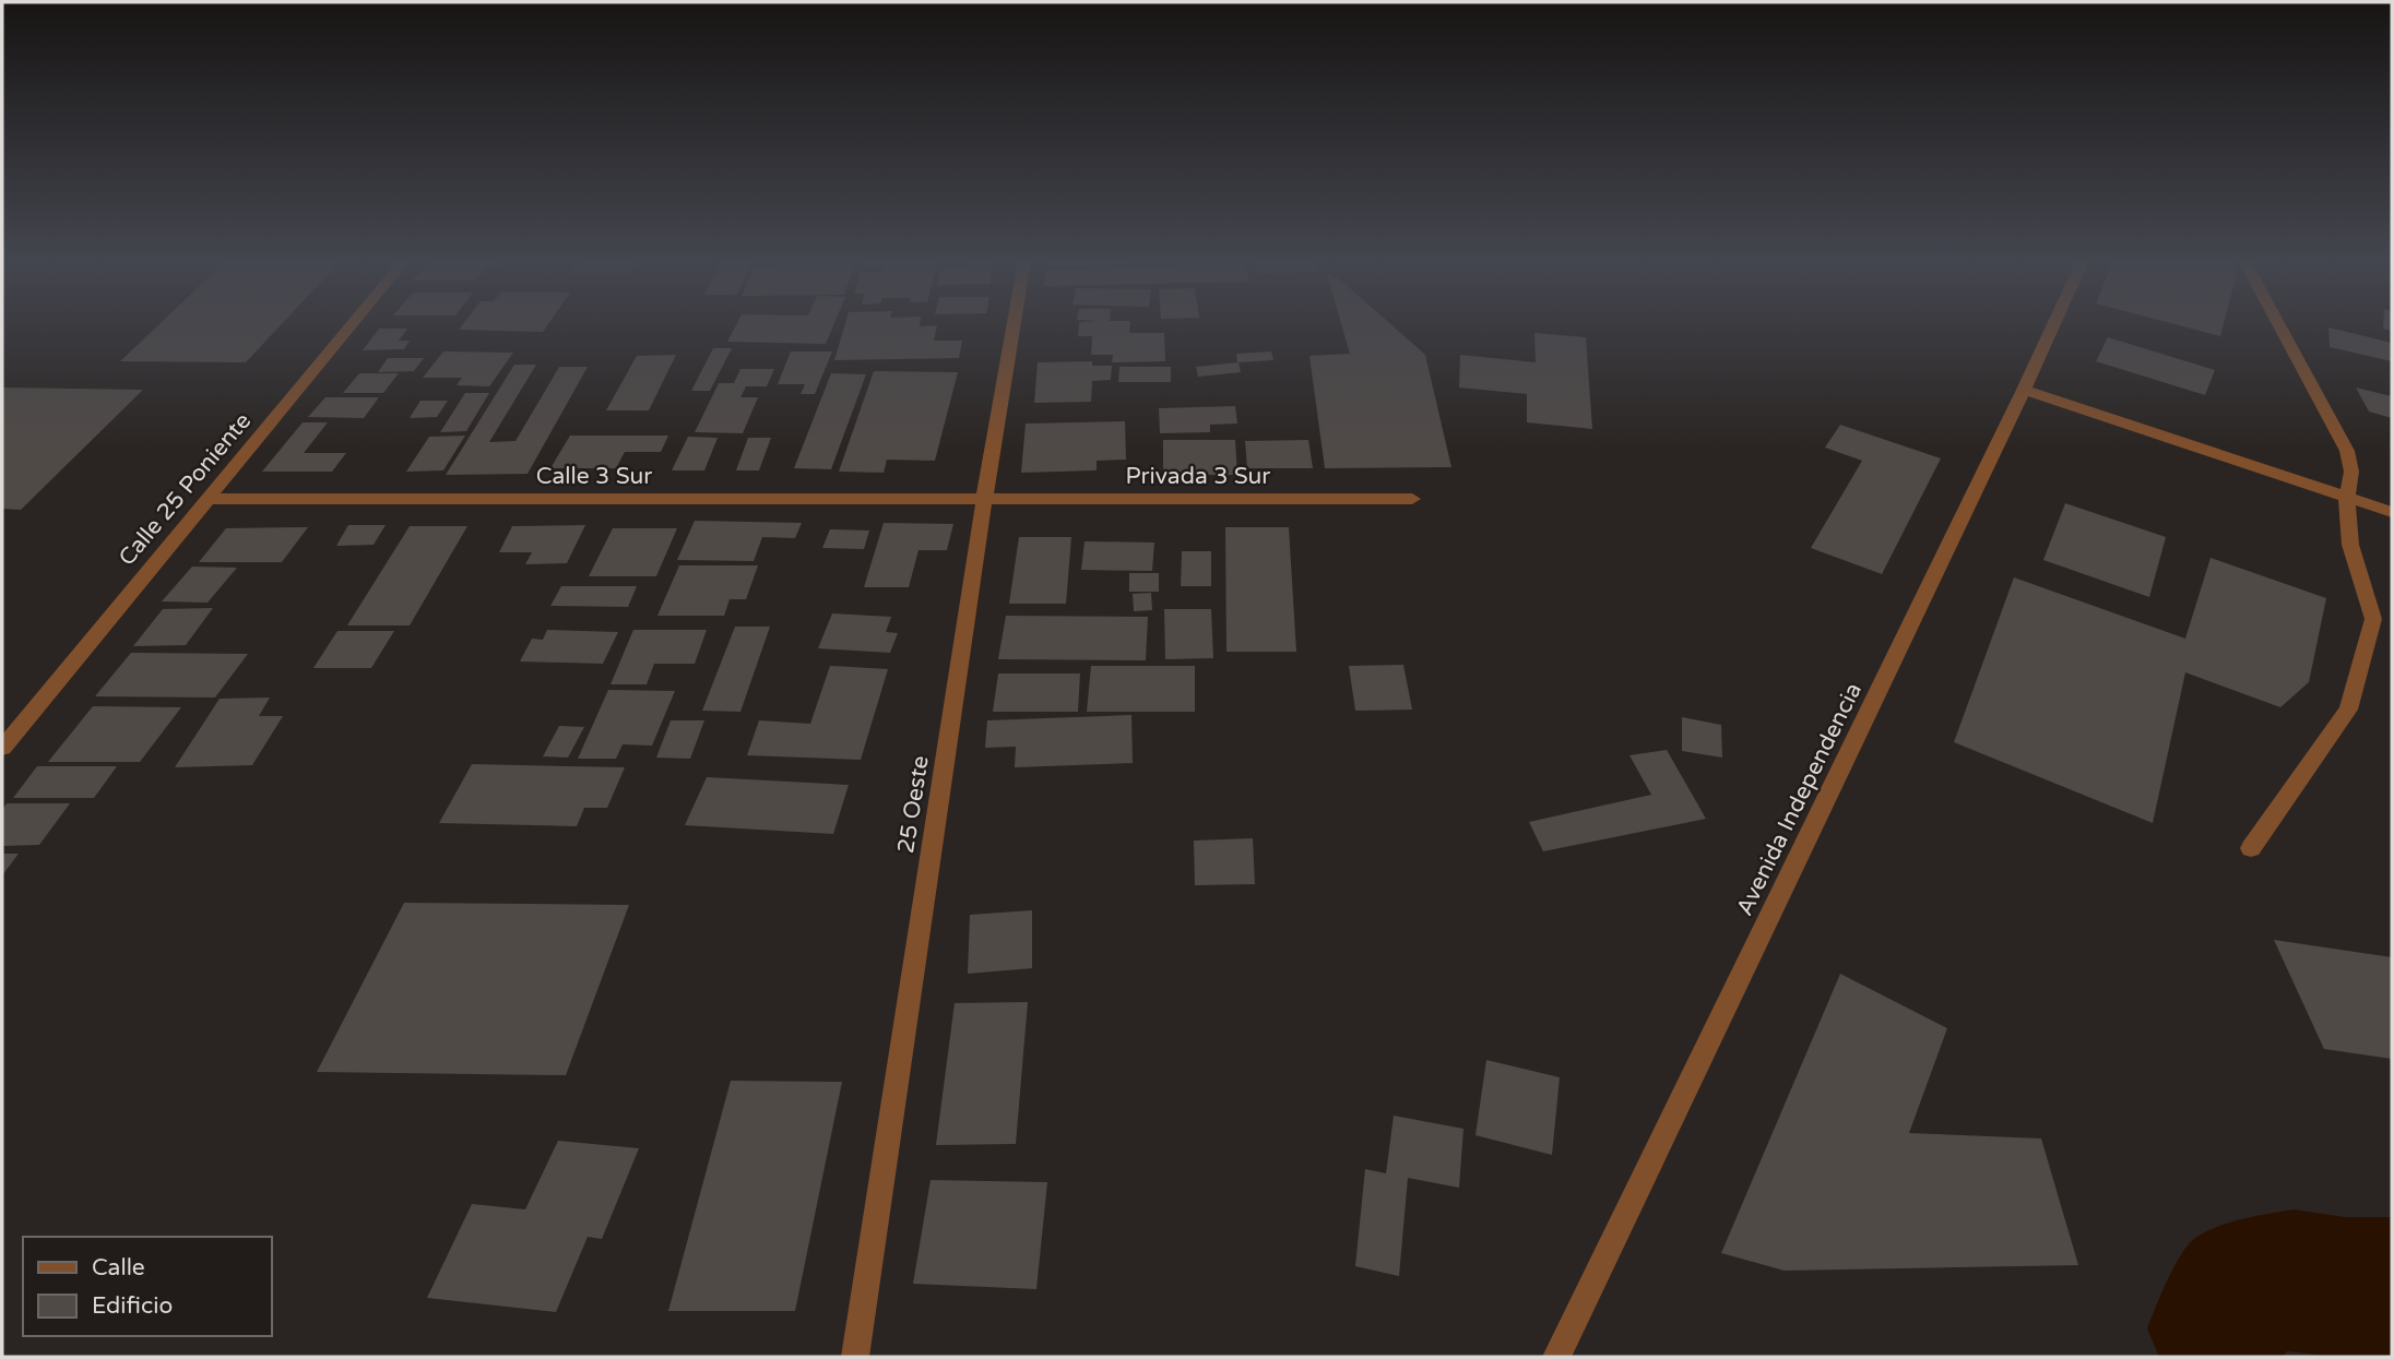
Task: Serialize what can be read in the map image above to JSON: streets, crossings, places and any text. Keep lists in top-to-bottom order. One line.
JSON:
{"streets":{"street":["Calle 3 Sur","Privada 3 Sur","Calle 25 Poniente","Avenida Independencia","25 Oeste"]},"crossings":[["Calle 3 Sur","Privada 3 Sur"],["Calle 3 Sur","Calle 25 Poniente"],["Calle 3 Sur","25 Oeste"],["Privada 3 Sur","25 Oeste"]],"legend":["Calle","Edificio"]}
